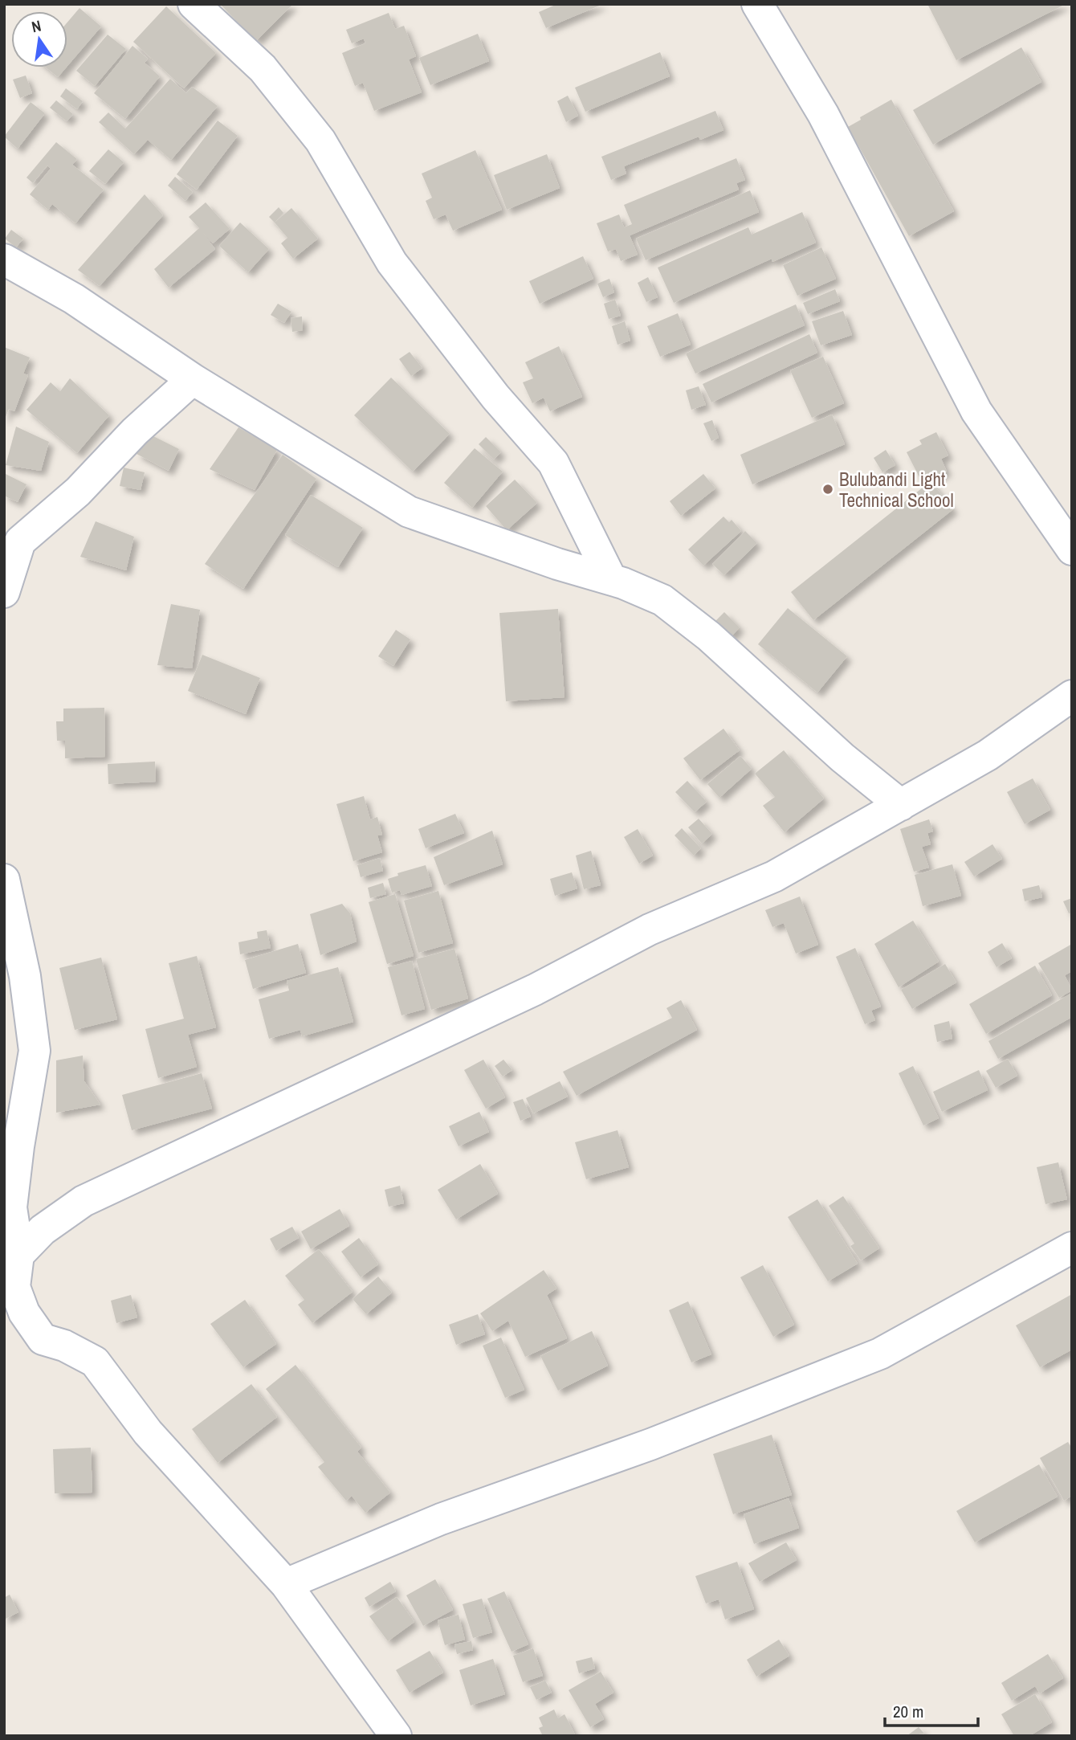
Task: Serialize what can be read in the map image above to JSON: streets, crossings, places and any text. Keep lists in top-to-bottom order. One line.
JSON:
{"places":["Bulubandi Light Technical School"],"scale_bar":"20 m","north":"top"}
